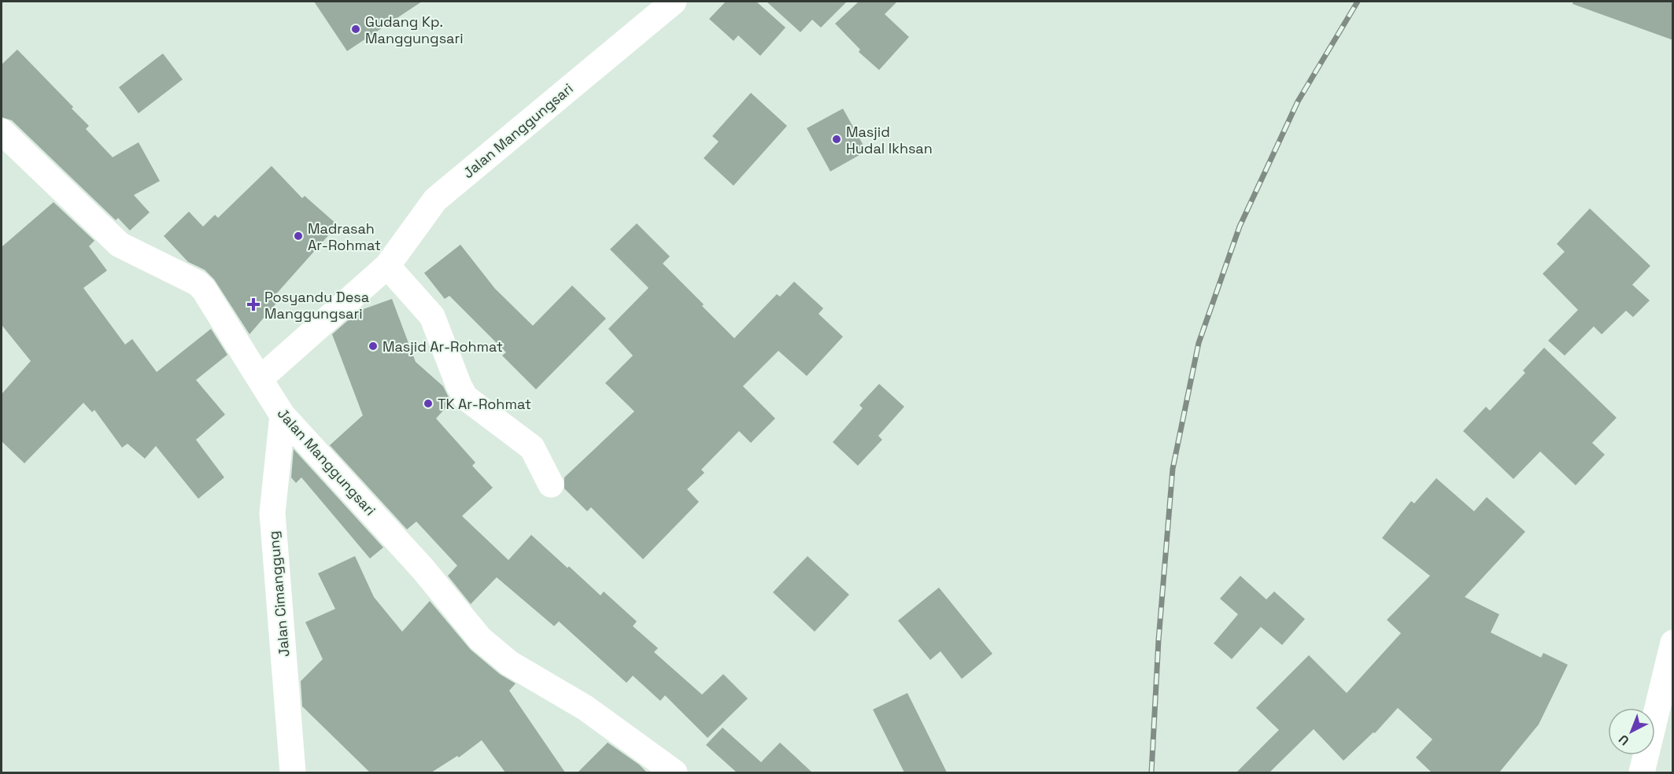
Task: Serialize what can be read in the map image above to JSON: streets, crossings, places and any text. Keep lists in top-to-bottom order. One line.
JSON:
{"streets":{"main road":["Jalan Manggungsari","Jalan Cimanggung"]},"crossings":[["Jalan Manggungsari","Jalan Cimanggung"]],"places":{"other":["Gudang Kp. Manggungsari","Masjid Hudal Ikhsan","Madrasah Ar-Rohmat","Masjid Ar-Rohmat","TK Ar-Rohmat"],"health":["Posyandu Desa Manggungsari"]},"north":"bottom left"}
